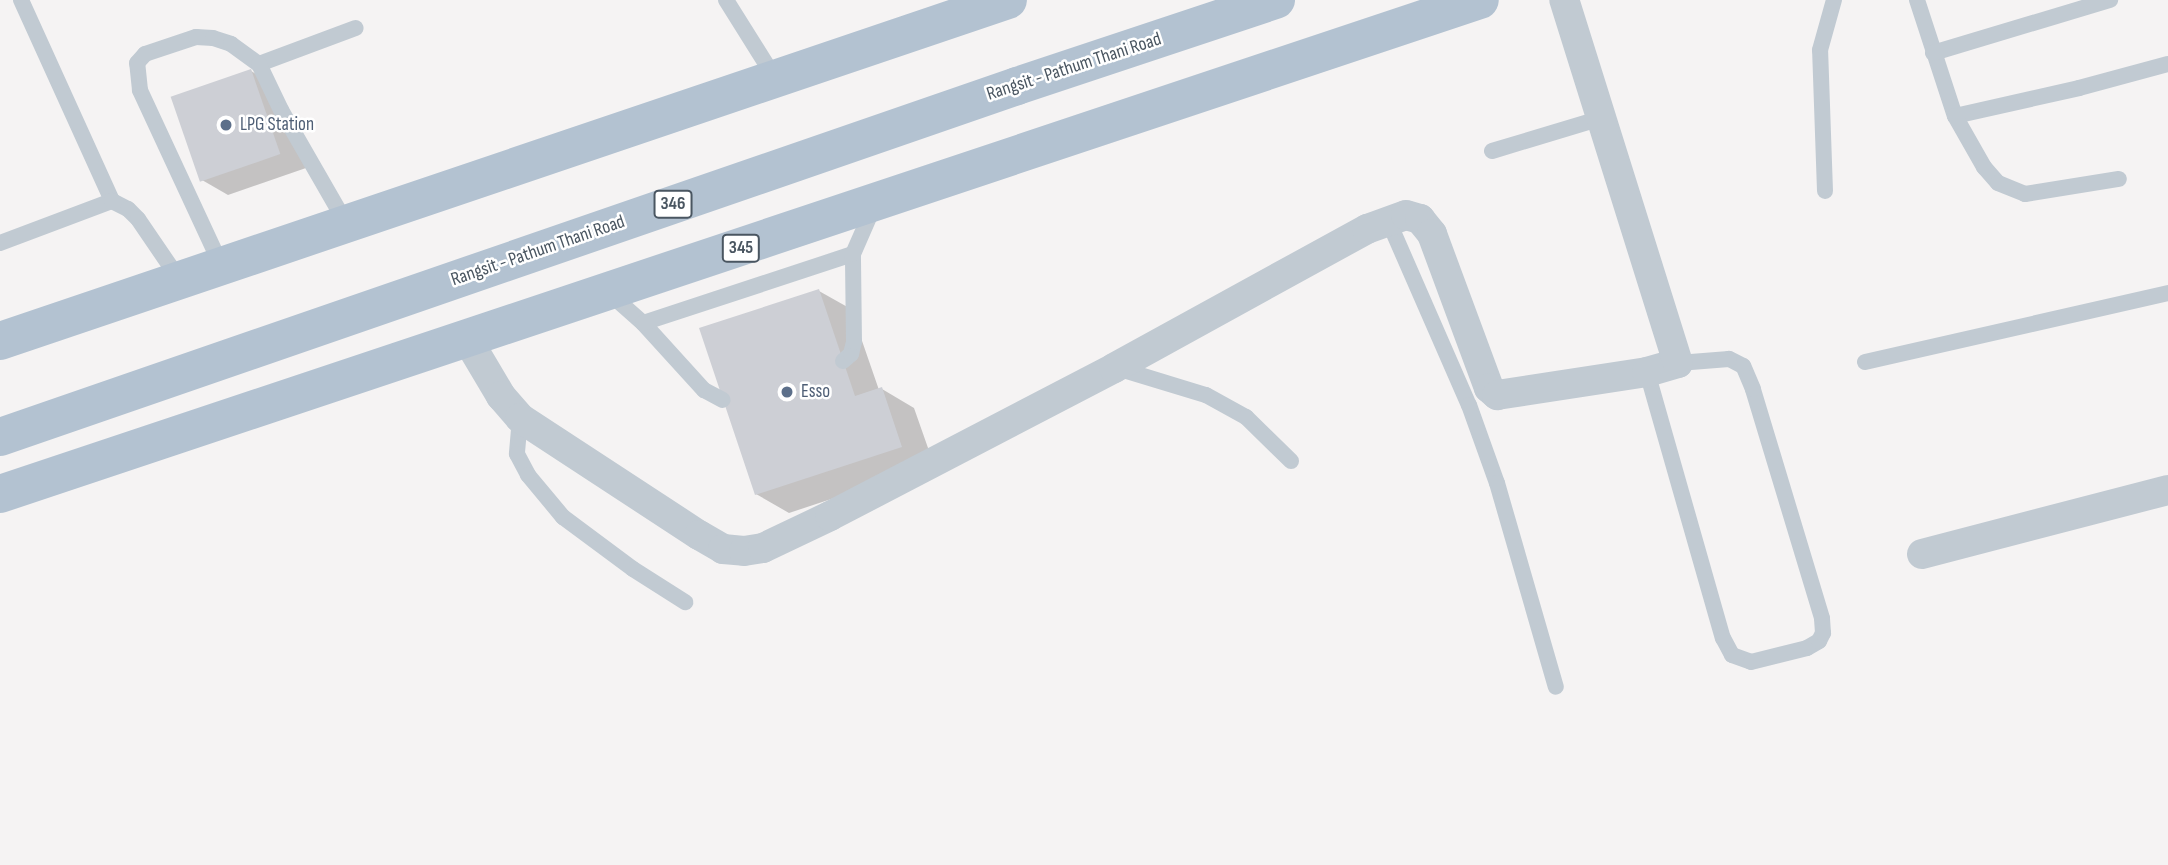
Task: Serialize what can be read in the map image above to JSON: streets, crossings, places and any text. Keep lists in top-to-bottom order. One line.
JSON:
{"streets":{"main road":["Rangsit - Pathum Thani Road","346","345"]},"places":["LPG Station","Esso"]}
